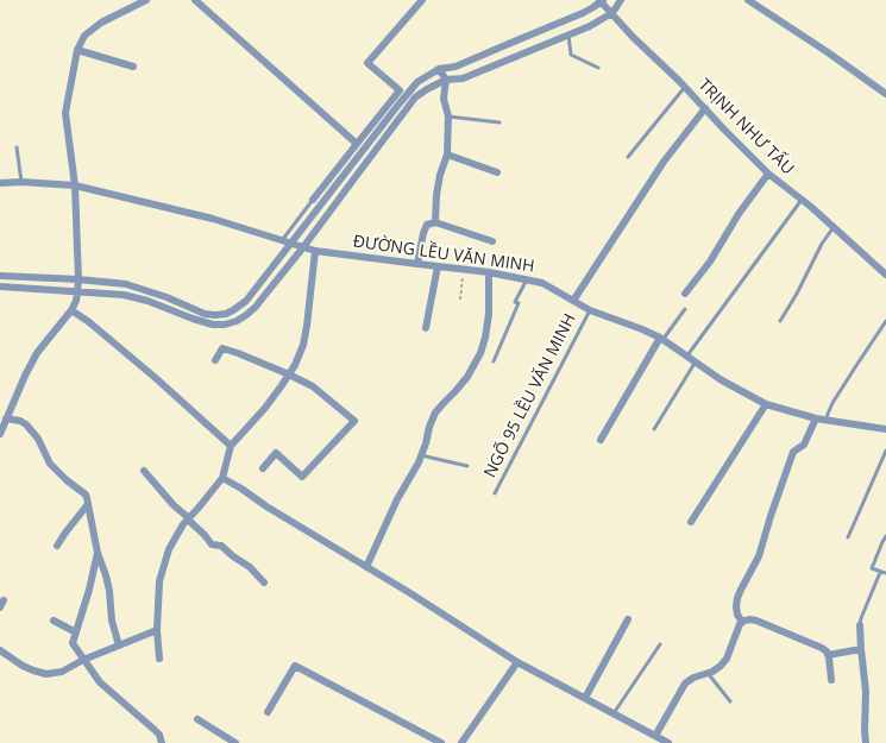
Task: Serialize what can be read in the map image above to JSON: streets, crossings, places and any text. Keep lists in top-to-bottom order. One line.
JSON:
{"streets":{"street":["TRỊNH NHƯ TẤU","ĐƯỜNG LỀU VĂN MINH"],"lane":["NGÕ 95 LỀU VĂN MINH"]},"crossings":[["ĐƯỜNG LỀU VĂN MINH","NGÕ 95 LỀU VĂN MINH"]]}
